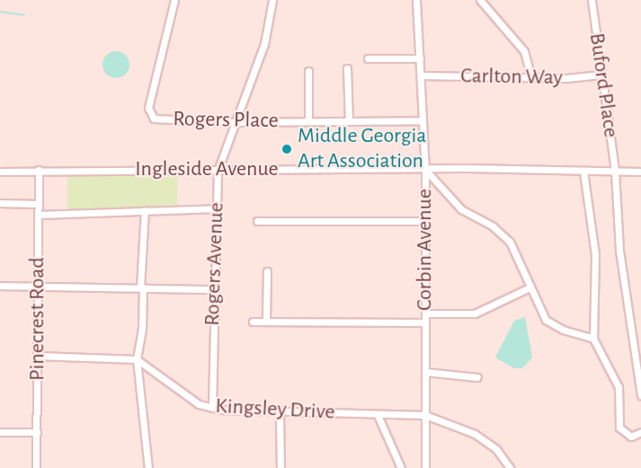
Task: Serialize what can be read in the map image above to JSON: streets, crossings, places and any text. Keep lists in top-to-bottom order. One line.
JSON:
{"streets":{"street":["Carlton Way","Buford Place","Rogers Place","Ingleside Avenue","Corbin Avenue","Rogers Avenue","Pinecrest Road","Kingsley Drive"]},"crossings":[["Carlton Way","Buford Place"],["Carlton Way","Corbin Avenue"],["Buford Place","Ingleside Avenue"],["Rogers Place","Corbin Avenue"],["Rogers Place","Rogers Avenue"],["Ingleside Avenue","Corbin Avenue"],["Ingleside Avenue","Rogers Avenue"],["Ingleside Avenue","Pinecrest Road"],["Corbin Avenue","Kingsley Drive"],["Rogers Avenue","Kingsley Drive"]],"places":["Middle Georgia Art Association"]}
